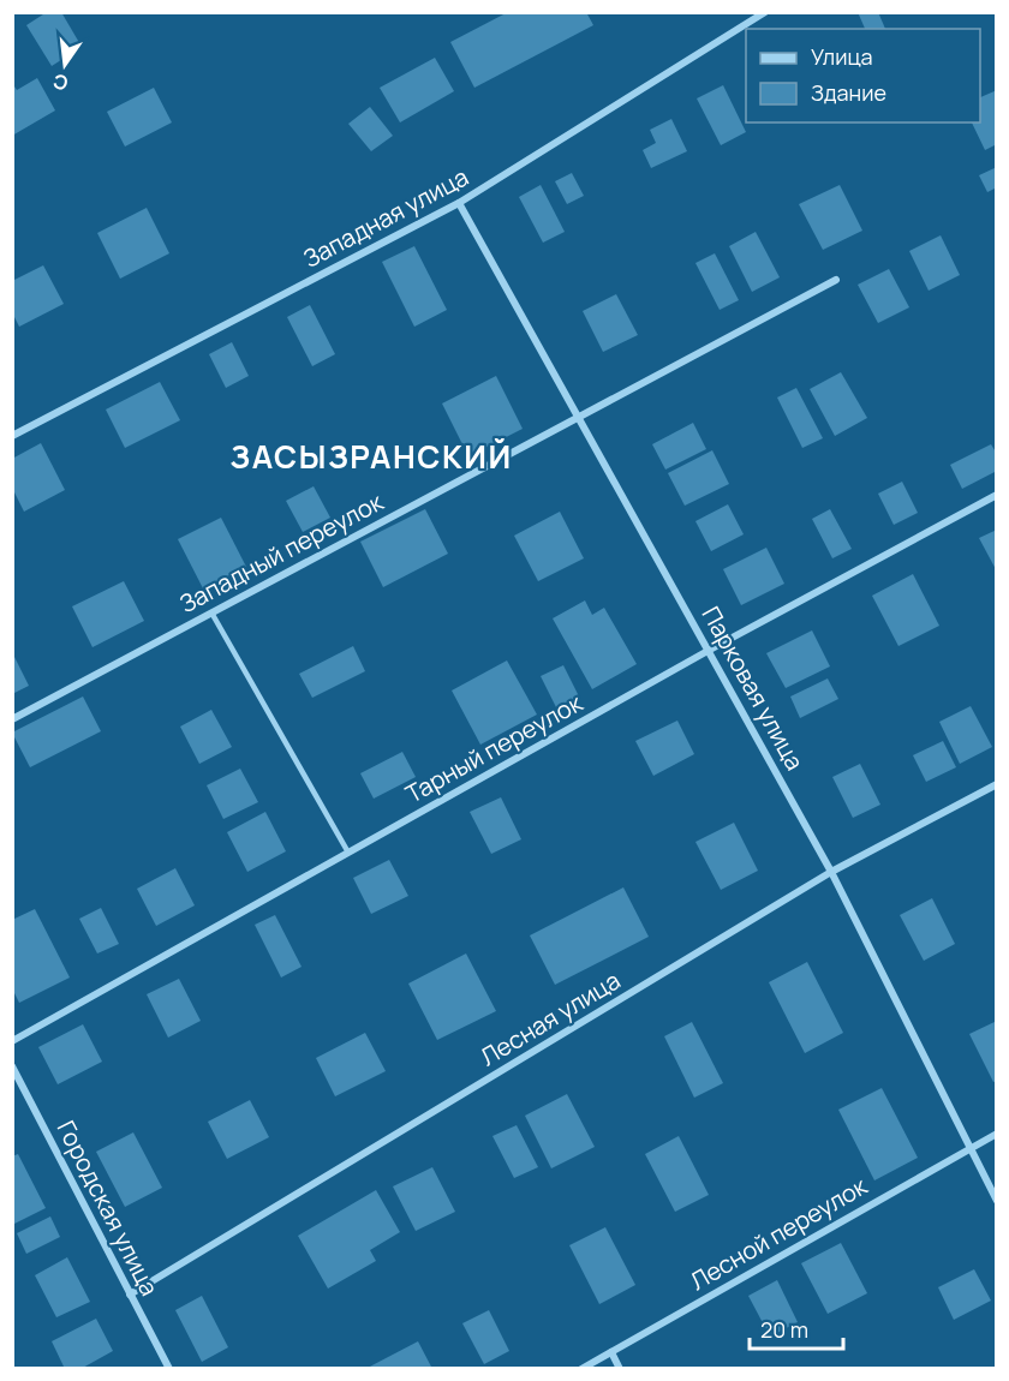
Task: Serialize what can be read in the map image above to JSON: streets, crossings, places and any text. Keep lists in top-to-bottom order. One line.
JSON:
{"streets":{"street":["Западная улица","Западный переулок","Парковая улица","Тарный переулок","Лесная улица","Городская улица","Лесной переулок"]},"crossings":[["Западная улица","Парковая улица"],["Западный переулок","Парковая улица"],["Парковая улица","Тарный переулок"],["Парковая улица","Лесная улица"],["Парковая улица","Лесной переулок"],["Лесная улица","Городская улица"]],"districts":["ЗАСЫЗРАНСКИЙ"],"legend":["Улица","Здание"],"scale_bar":"20 m","north":"bottom"}
